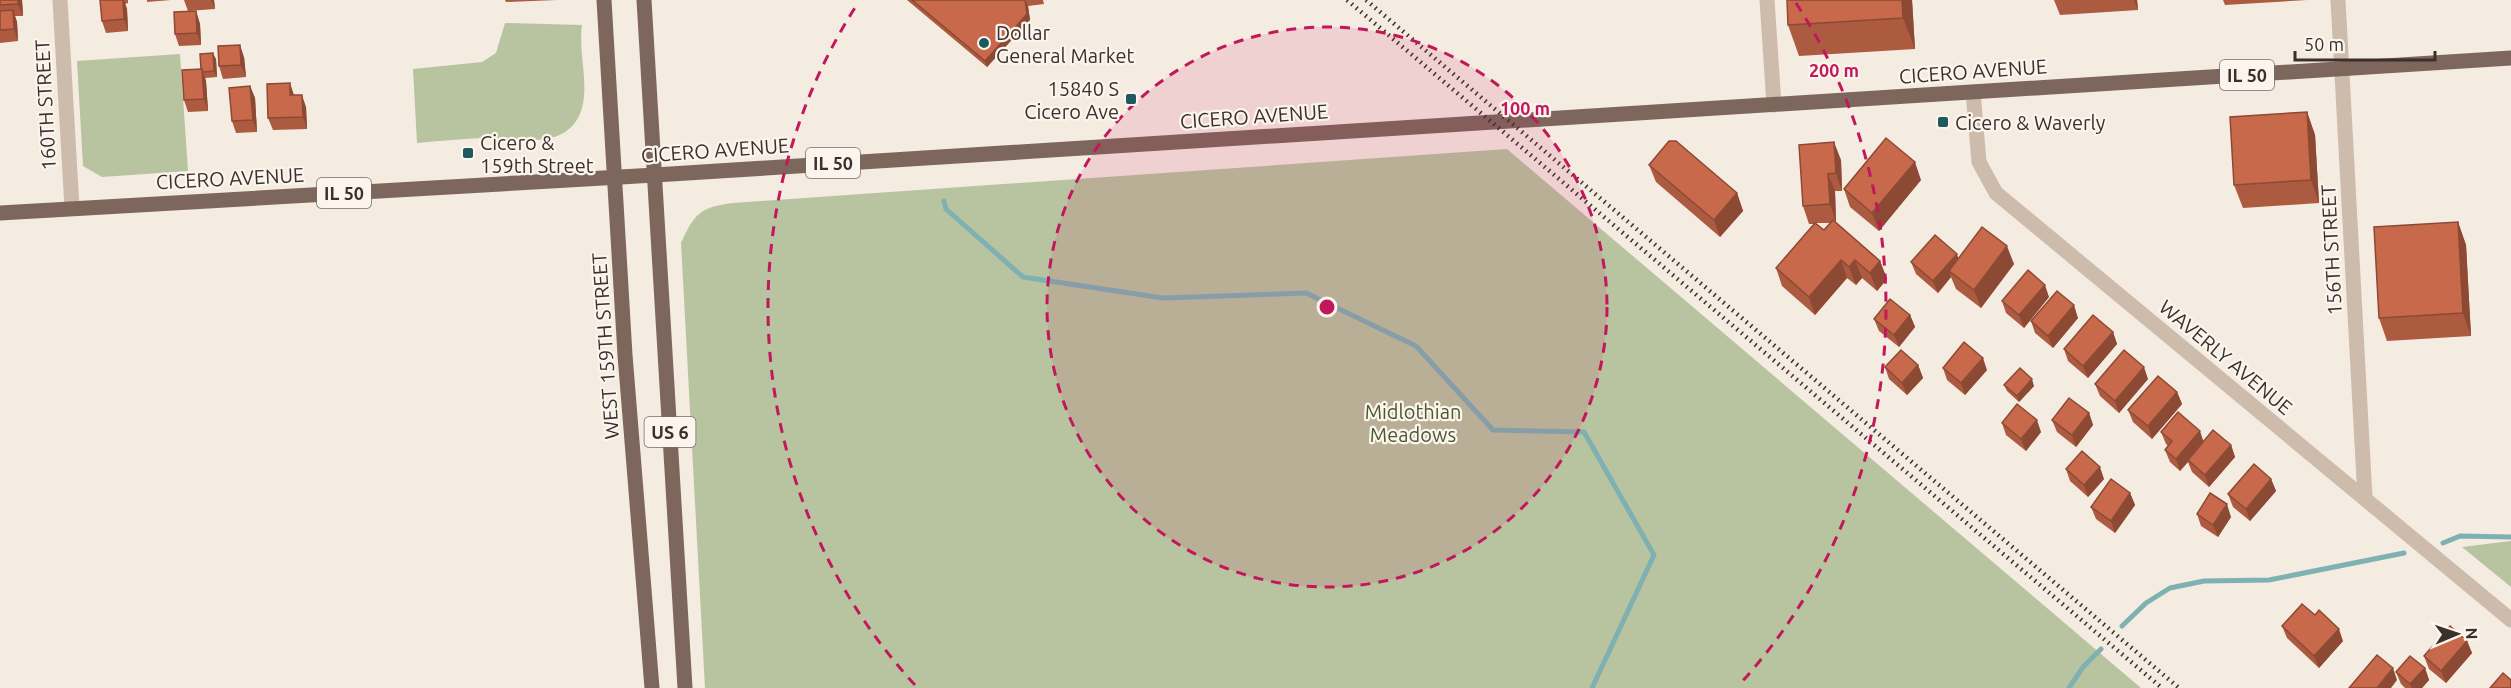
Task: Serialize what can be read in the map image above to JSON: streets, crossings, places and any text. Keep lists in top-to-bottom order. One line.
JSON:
{"streets":{"main road":["CICERO AVENUE","IL 50","WEST 159TH STREET","US 6"],"street":["160TH STREET","156TH STREET","WAVERLY AVENUE"]},"crossings":[["CICERO AVENUE","160TH STREET"],["CICERO AVENUE","156TH STREET"],["CICERO AVENUE","WEST 159TH STREET"],["CICERO AVENUE","WAVERLY AVENUE"],["CICERO AVENUE","US 6"],["156TH STREET","WAVERLY AVENUE"]],"parks":["Midlothian Meadows"],"places":{"other":["Dollar General Market"],"transit":["15840 S Cicero Ave","Cicero & Waverly","Cicero & 159th Street"]},"scale_bar":"50 m","north":"right","rings":["200 m","100 m"]}
